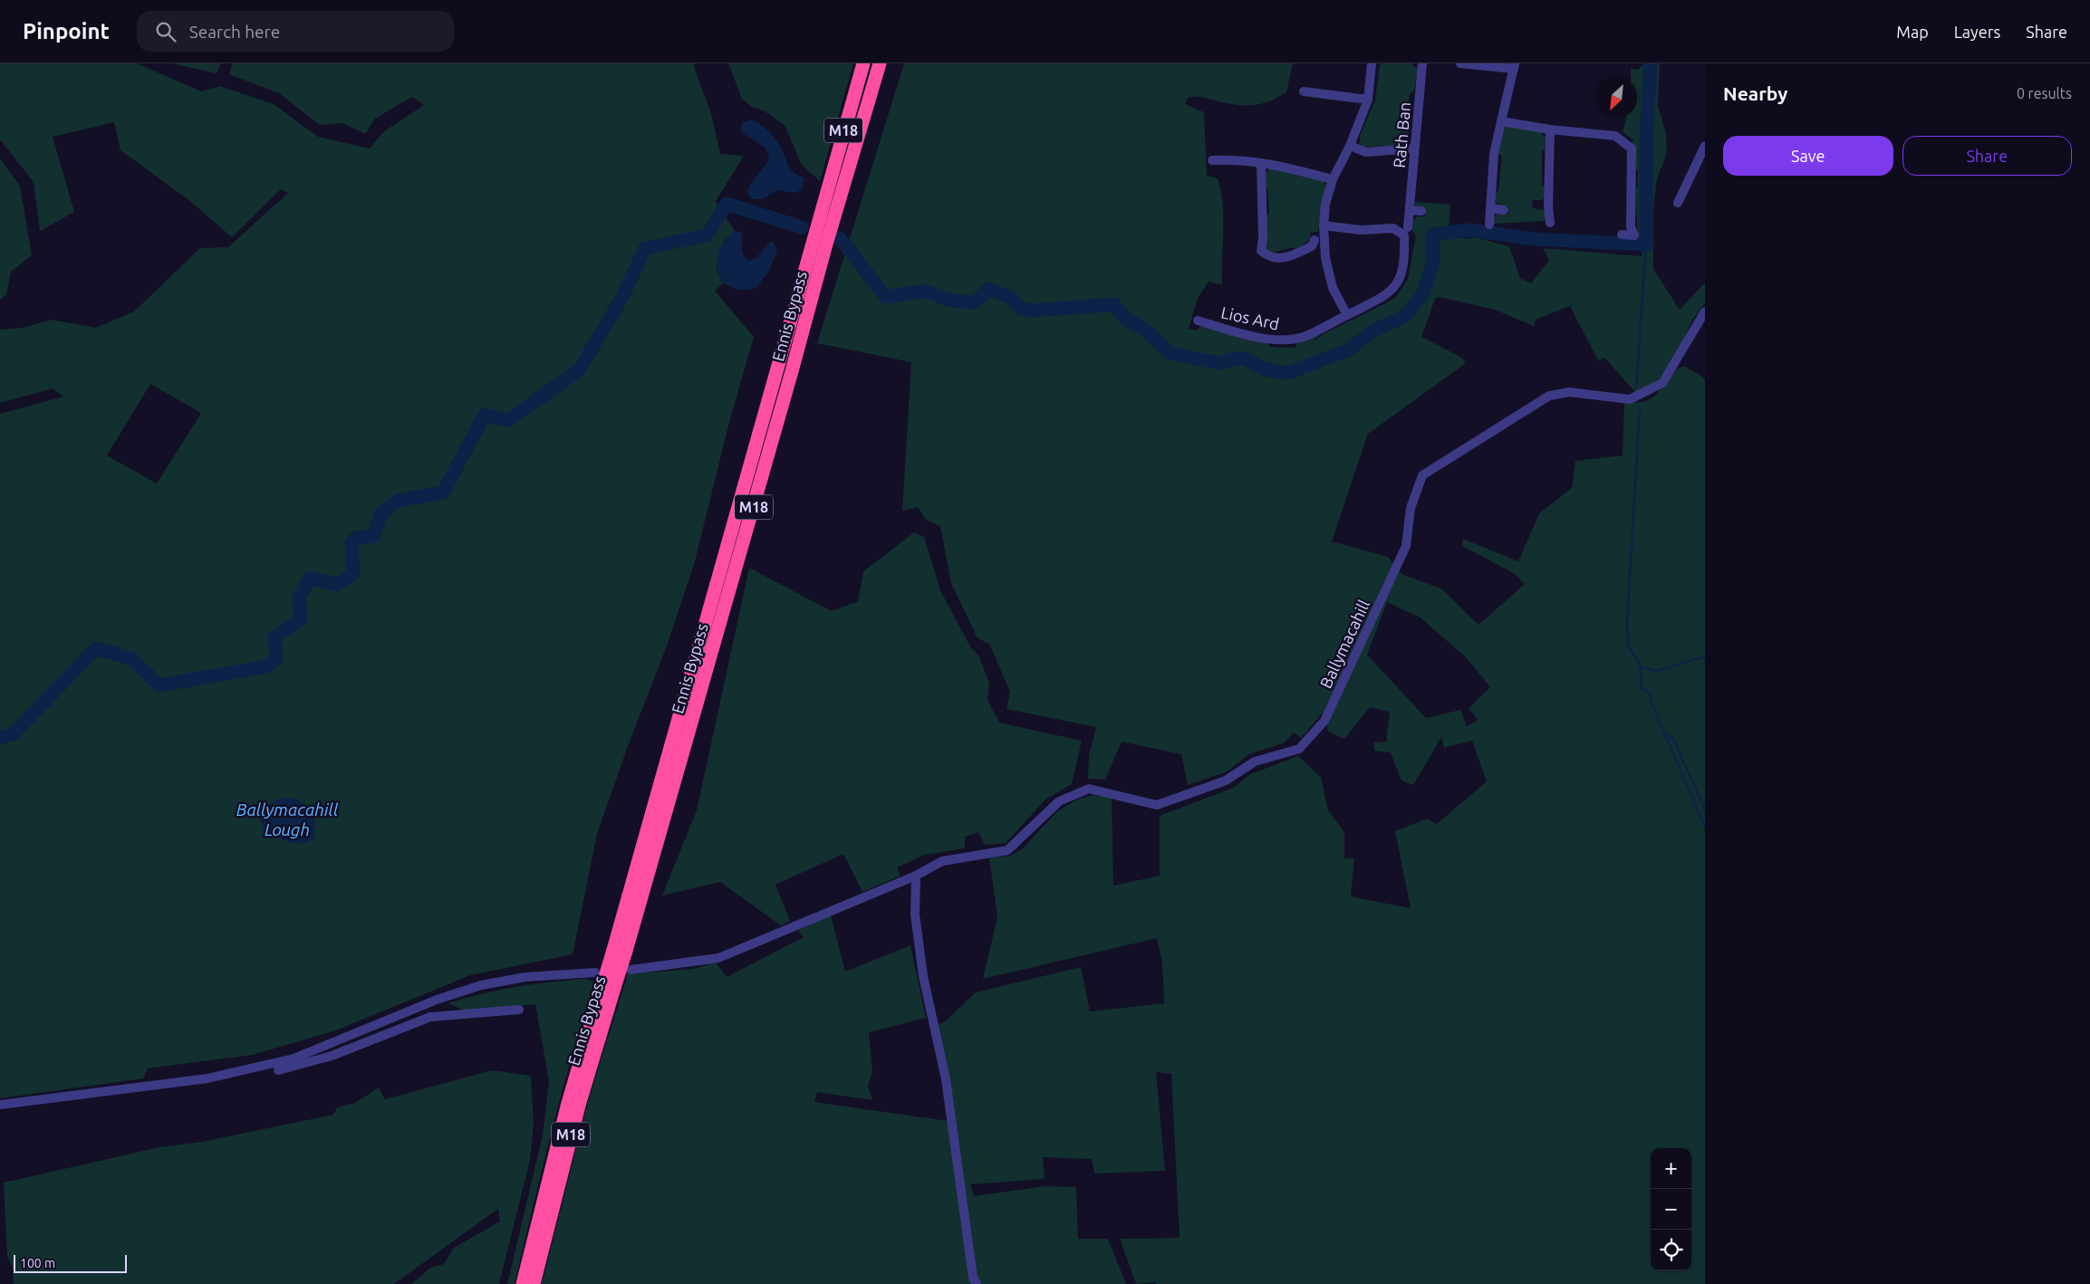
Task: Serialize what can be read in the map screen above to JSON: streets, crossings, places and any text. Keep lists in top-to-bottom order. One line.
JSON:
{"streets":{"highway":["M18","Ennis Bypass"],"street":["Rath Ban","Lios Ard","Ballymacahill"]},"water":["Ballymacahill Lough"],"scale_bar":"100 m","north":"bottom left","page":{"header":"Pinpoint","search":"Search here","nav":["Map","Layers","Share"],"heading":["Nearby","0 results"],"buttons":["Save","Share"],"map_buttons":["+","−"],"scale":"100 m"}}
